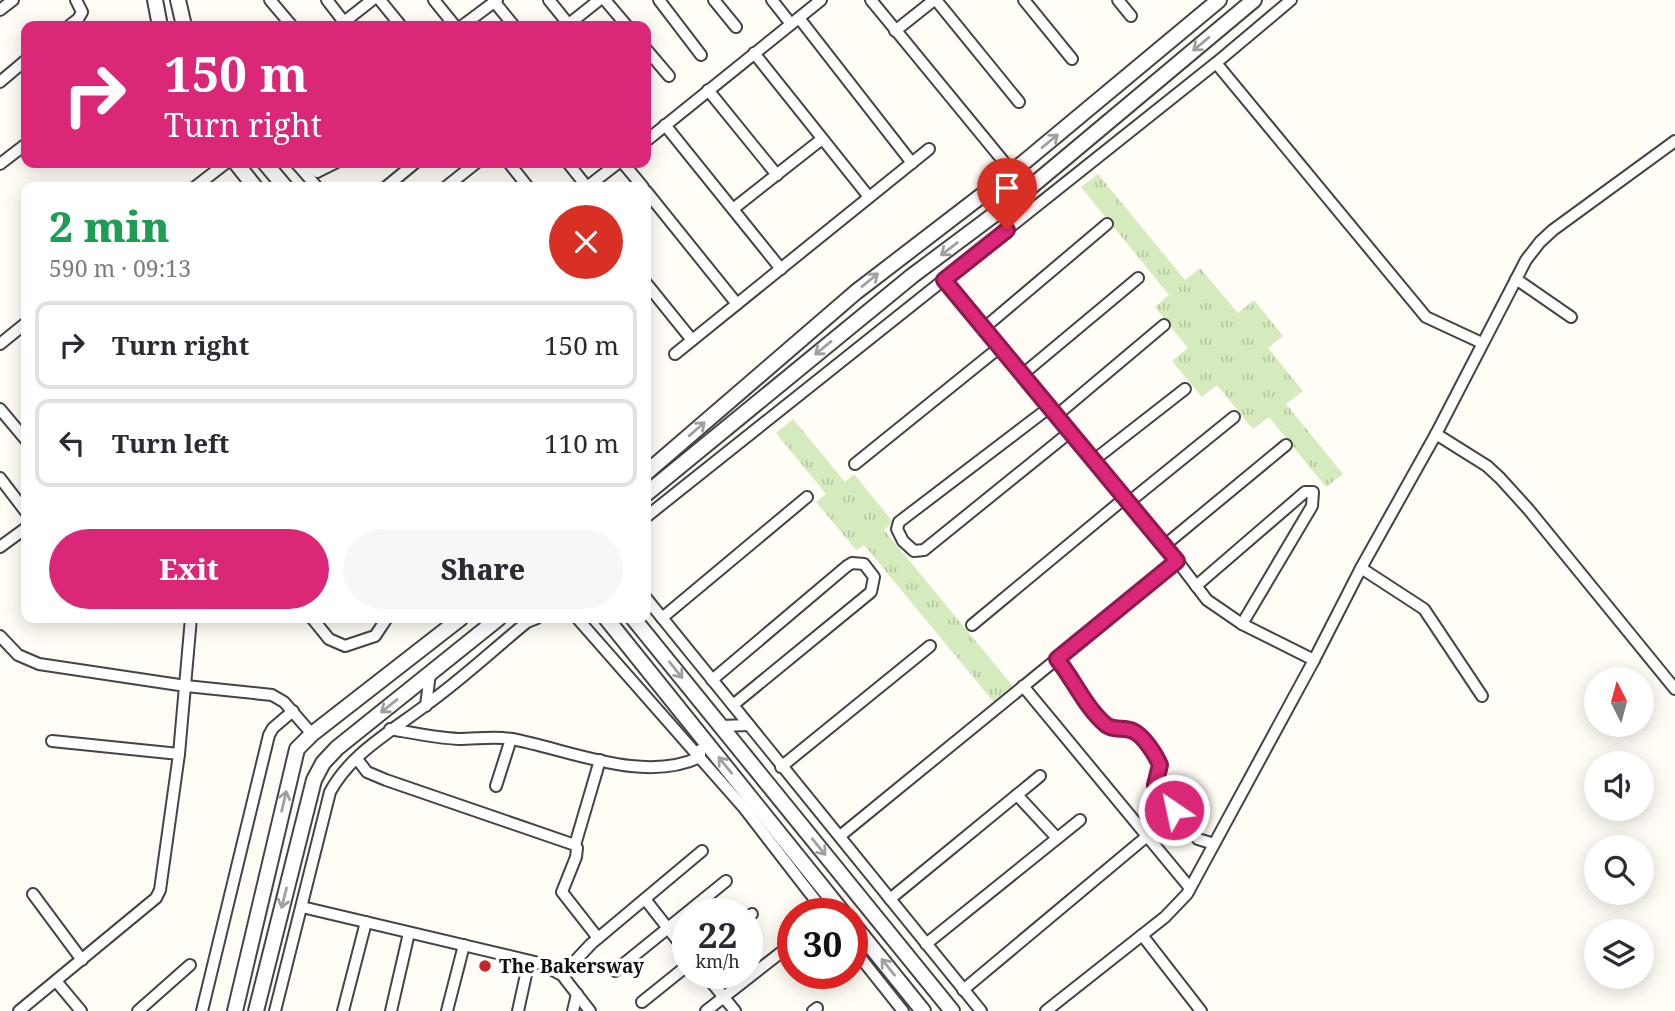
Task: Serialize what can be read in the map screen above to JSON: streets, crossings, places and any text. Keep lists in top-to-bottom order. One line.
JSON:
{"places":["The Bakersway"],"north":"top","page":{"turn":["150 m","Turn right"],"heading":["2 min","590 m · 09:13"],"list":[{"name":"Turn right","value":"150 m"},{"name":"Turn left","value":"110 m"}],"buttons":["Exit","Share"],"speed":"22 km/h","limit":"30"}}
